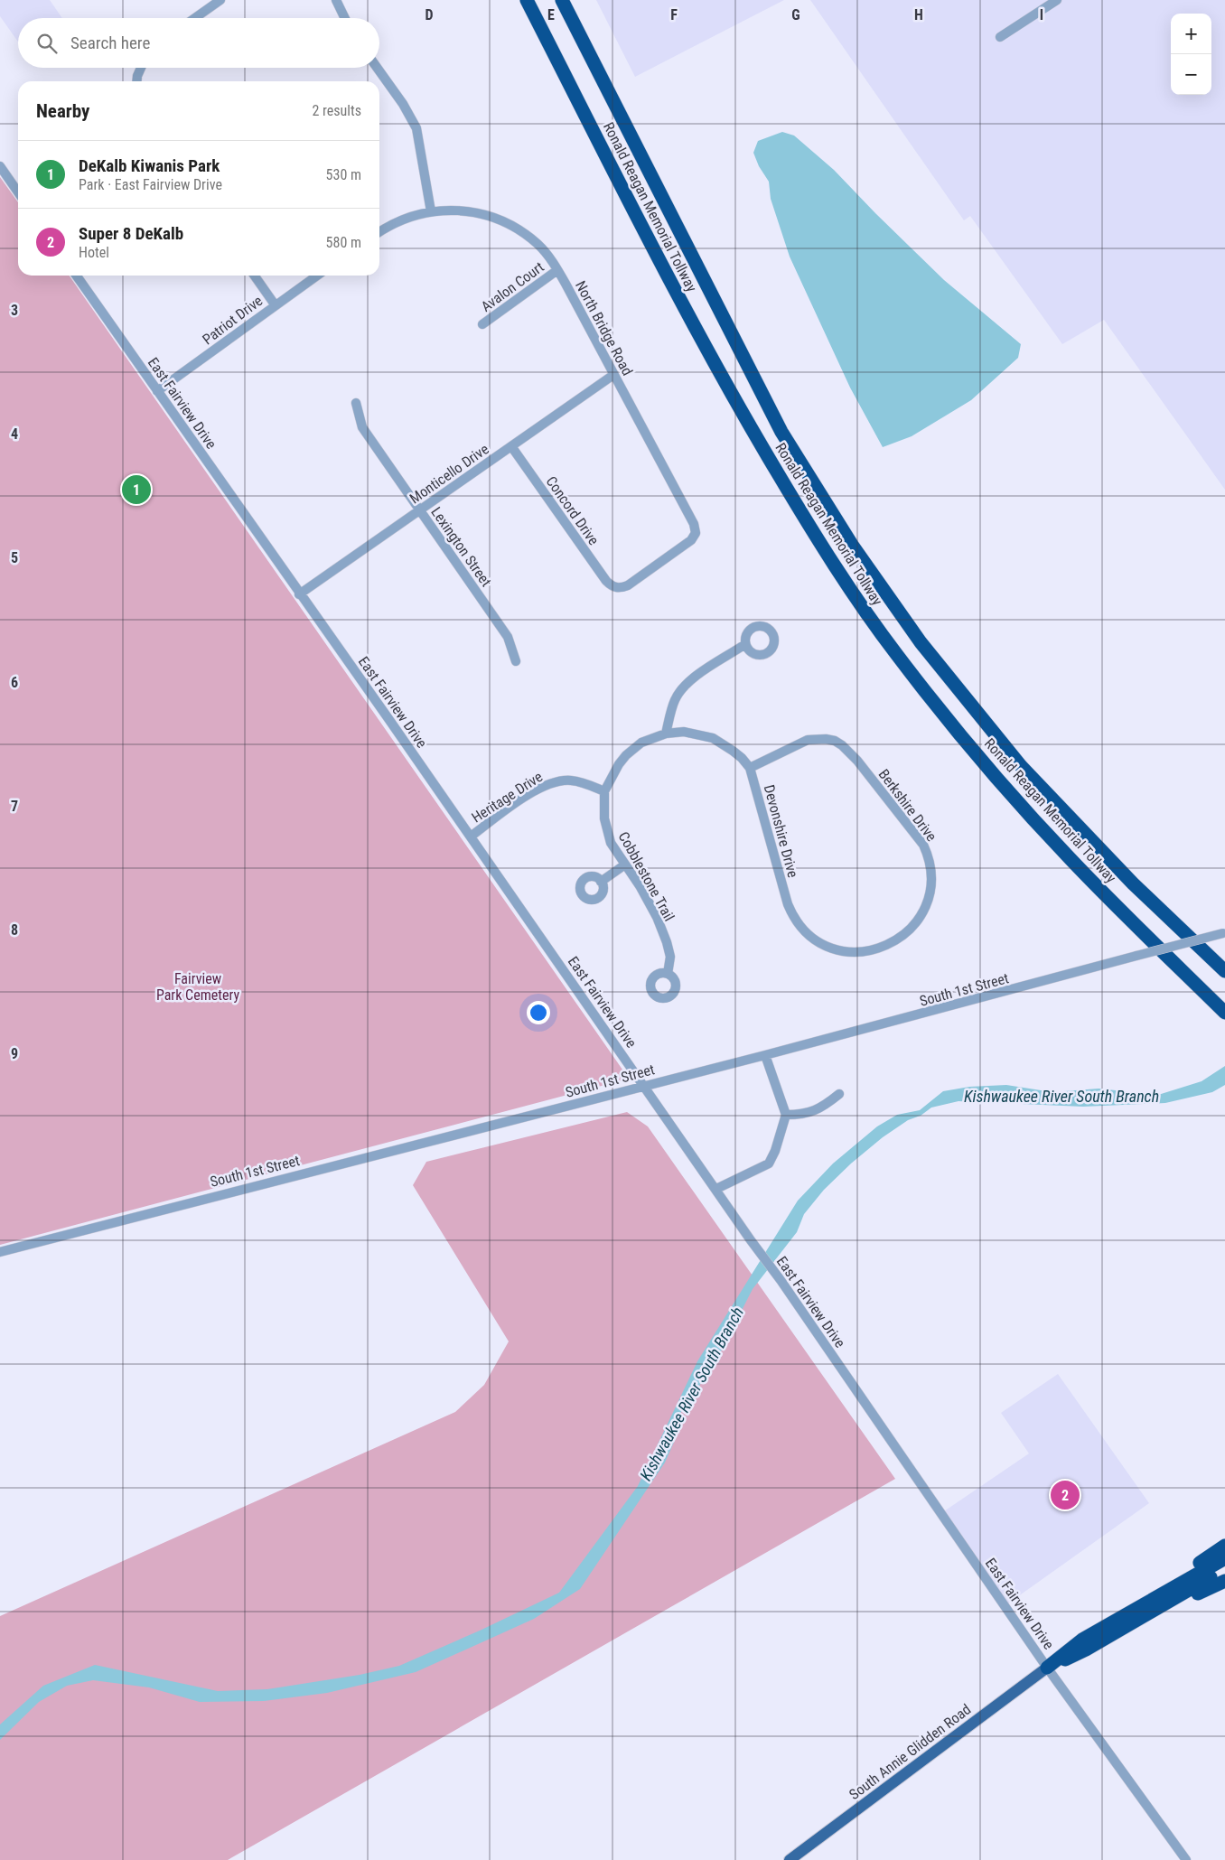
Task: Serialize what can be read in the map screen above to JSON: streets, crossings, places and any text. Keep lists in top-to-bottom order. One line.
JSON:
{"streets":{"highway":["Ronald Reagan Memorial Tollway"],"main road":["South Annie Glidden Road"],"street":["Avalon Court","Patriot Drive","North Bridge Road","East Fairview Drive","Monticello Drive","Concord Drive","Lexington Street","Heritage Drive","Berkshire Drive","Devonshire Drive","Cobblestone Trail","South 1st Street"]},"crossings":[["Avalon Court","North Bridge Road"],["Patriot Drive","East Fairview Drive"],["North Bridge Road","Monticello Drive"],["North Bridge Road","Concord Drive"],["East Fairview Drive","Monticello Drive"],["East Fairview Drive","Heritage Drive"],["East Fairview Drive","South 1st Street"],["East Fairview Drive","South Annie Glidden Road"],["Monticello Drive","Concord Drive"],["Monticello Drive","Lexington Street"],["Heritage Drive","Cobblestone Trail"],["Berkshire Drive","Devonshire Drive"]],"water":["Kishwaukee River South Branch"],"parks":["Fairview Park Cemetery"],"page":{"map_buttons":["+","−"],"search":"Search here","heading":["Nearby","2 results"],"list":[{"mark":"1","name":"DeKalb Kiwanis Park","note":"Park · East Fairview Drive","value":"530 m"},{"mark":"2","name":"Super 8 DeKalb","note":"Hotel","value":"580 m"}],"pins":["1","2"]},"grid":{"columns":["D","E","F","G","H","I"],"rows":["3","4","5","6","7","8","9"]}}
